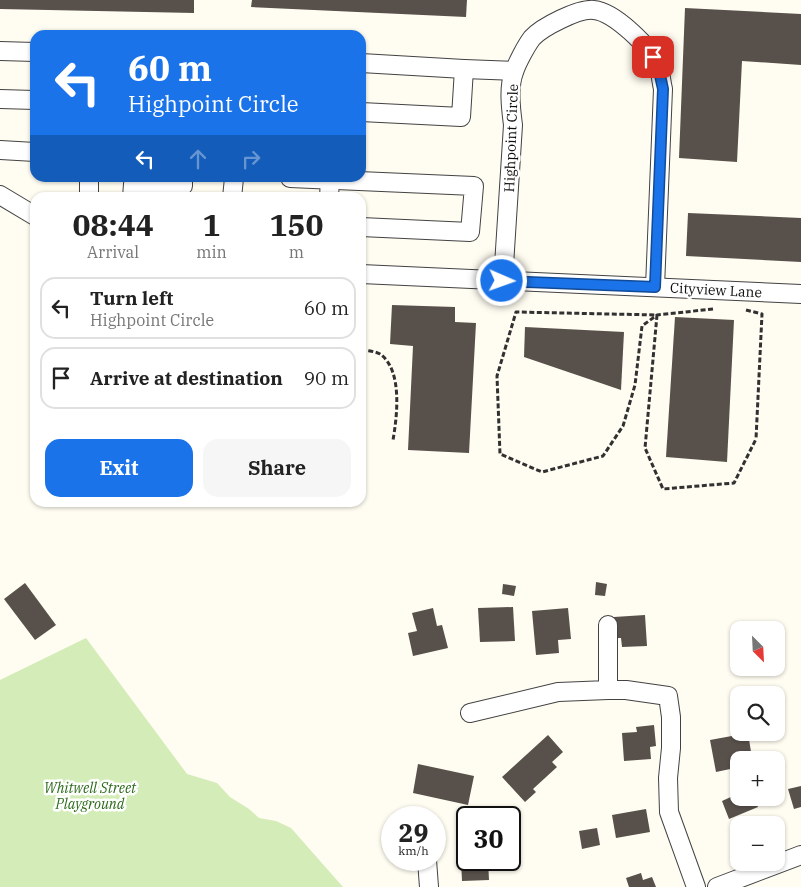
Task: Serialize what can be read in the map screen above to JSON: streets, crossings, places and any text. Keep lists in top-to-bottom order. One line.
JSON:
{"streets":{"street":["Highpoint Circle","Cityview Lane"]},"crossings":[["Highpoint Circle","Cityview Lane"]],"parks":["Whitwell Street Playground"],"north":"bottom right","page":{"turn":["60 m","Highpoint Circle"],"eta":["08:44","Arrival","1","min","150","m"],"list":[{"name":"Turn left","note":"Highpoint Circle","value":"60 m"},{"name":"Arrive at destination","value":"90 m"}],"buttons":["Exit","Share"],"map_buttons":["+","−"],"speed":"29 km/h","limit":"30"}}
